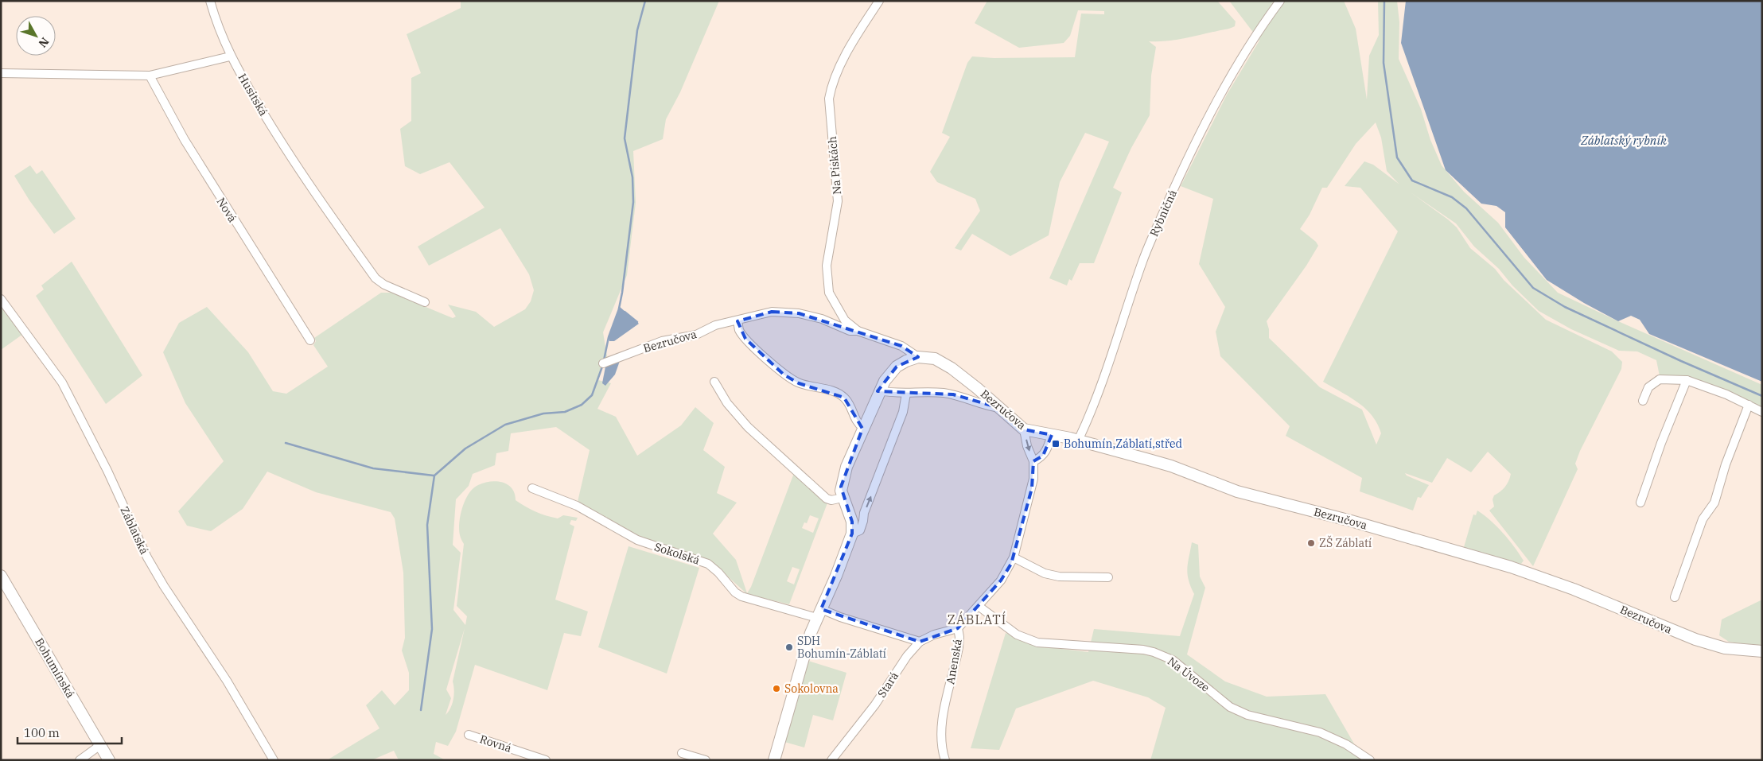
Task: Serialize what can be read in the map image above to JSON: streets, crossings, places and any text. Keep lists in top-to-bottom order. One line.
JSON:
{"streets":{"main road":["Bezručova","Bohumínská"],"street":["Husitská","Na Pískách","Nová","Rybničná","Záblatská","Sokolská","Anenská","Na Úvoze","Stará","Rovná"]},"crossings":[["Na Pískách","Bezručova"],["Rybničná","Bezručova"],["Bezručova","Anenská"],["Sokolská","Stará"],["Anenská","Na Úvoze"],["Anenská","Stará"]],"districts":["ZÁBLATÍ"],"water":["Záblatský rybník"],"places":{"transit":["Bohumín,Záblatí,střed"],"other":["ZŠ Záblatí","SDH Bohumín-Záblatí","Sokolovna"]},"scale_bar":"100 m","north":"bottom right"}
